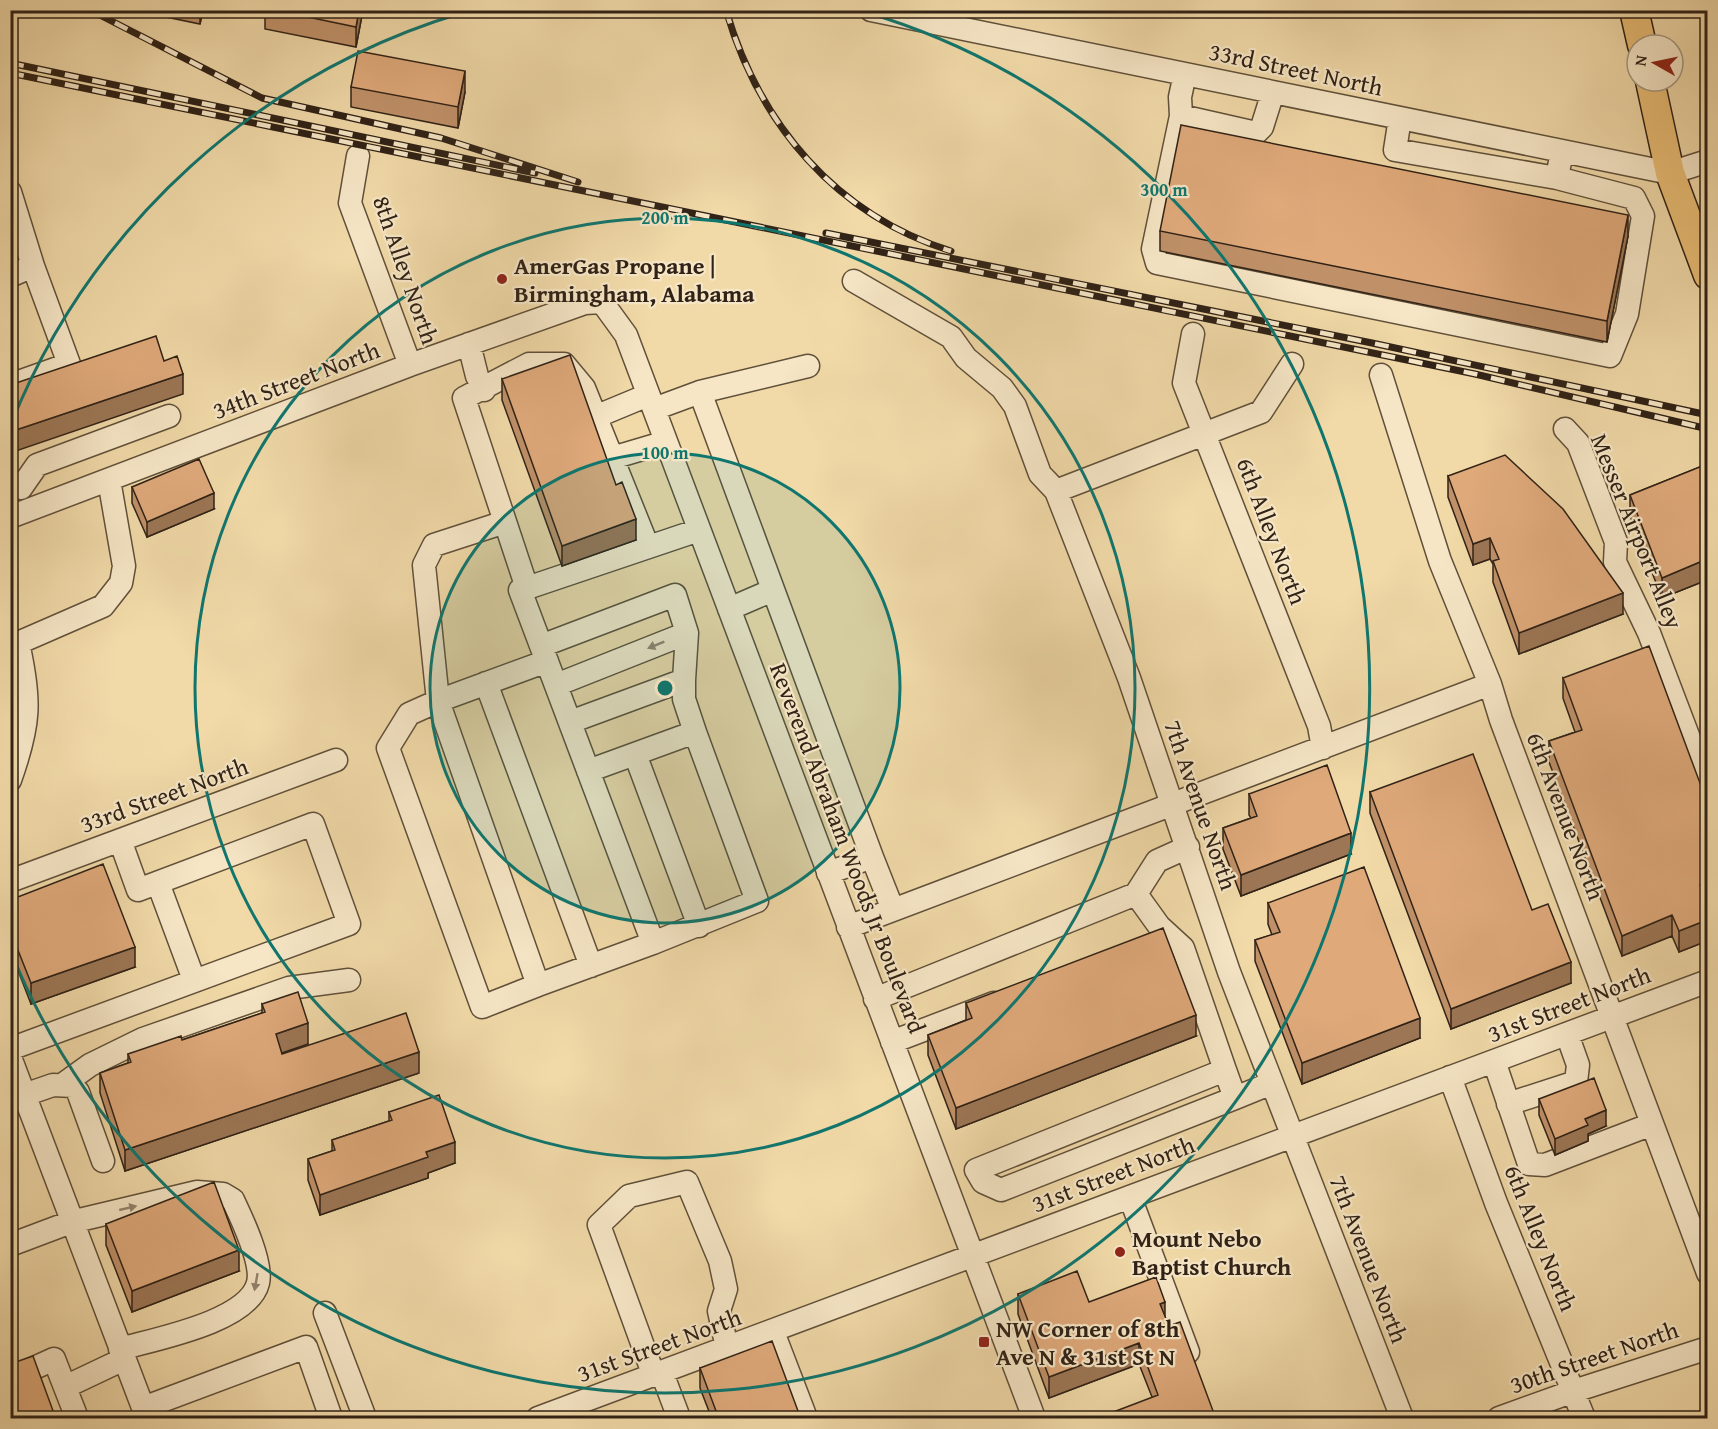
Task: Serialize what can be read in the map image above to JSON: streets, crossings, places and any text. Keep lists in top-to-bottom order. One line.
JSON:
{"streets":{"street":["33rd Street North","8th Alley North","34th Street North","6th Alley North","Messer Airport Alley","7th Avenue North","6th Avenue North","Reverend Abraham Woods Jr Boulevard","31st Street North","30th Street North"]},"crossings":[["8th Alley North","34th Street North"],["34th Street North","Reverend Abraham Woods Jr Boulevard"],["6th Alley North","31st Street North"],["6th Alley North","30th Street North"],["7th Avenue North","31st Street North"],["6th Avenue North","31st Street North"],["Reverend Abraham Woods Jr Boulevard","31st Street North"]],"places":{"other":["AmerGas Propane | Birmingham, Alabama","Mount Nebo Baptist Church"],"transit":["NW Corner of 8th Ave N & 31st St N"]},"north":"left","rings":["300 m","200 m","100 m"]}
